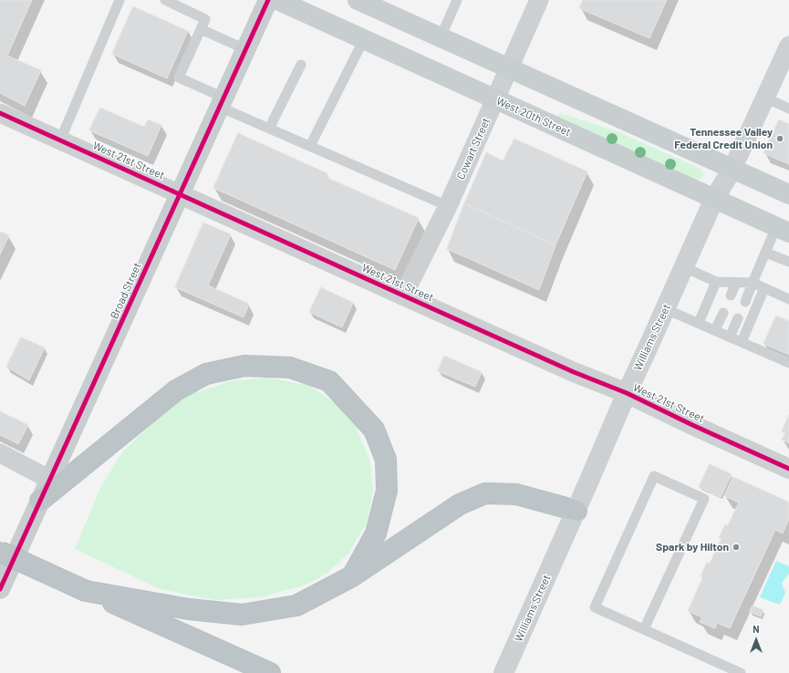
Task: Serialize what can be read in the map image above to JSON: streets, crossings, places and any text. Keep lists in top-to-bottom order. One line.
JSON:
{"streets":{"main road":["West 20th Street","Broad Street"],"street":["Cowart Street","West 21st Street","Williams Street"]},"crossings":[["West 20th Street","Cowart Street"],["West 20th Street","Williams Street"],["Cowart Street","West 21st Street"],["West 21st Street","Broad Street"],["West 21st Street","Williams Street"]],"places":["Tennessee Valley Federal Credit Union","Spark by Hilton"],"north":"top"}
